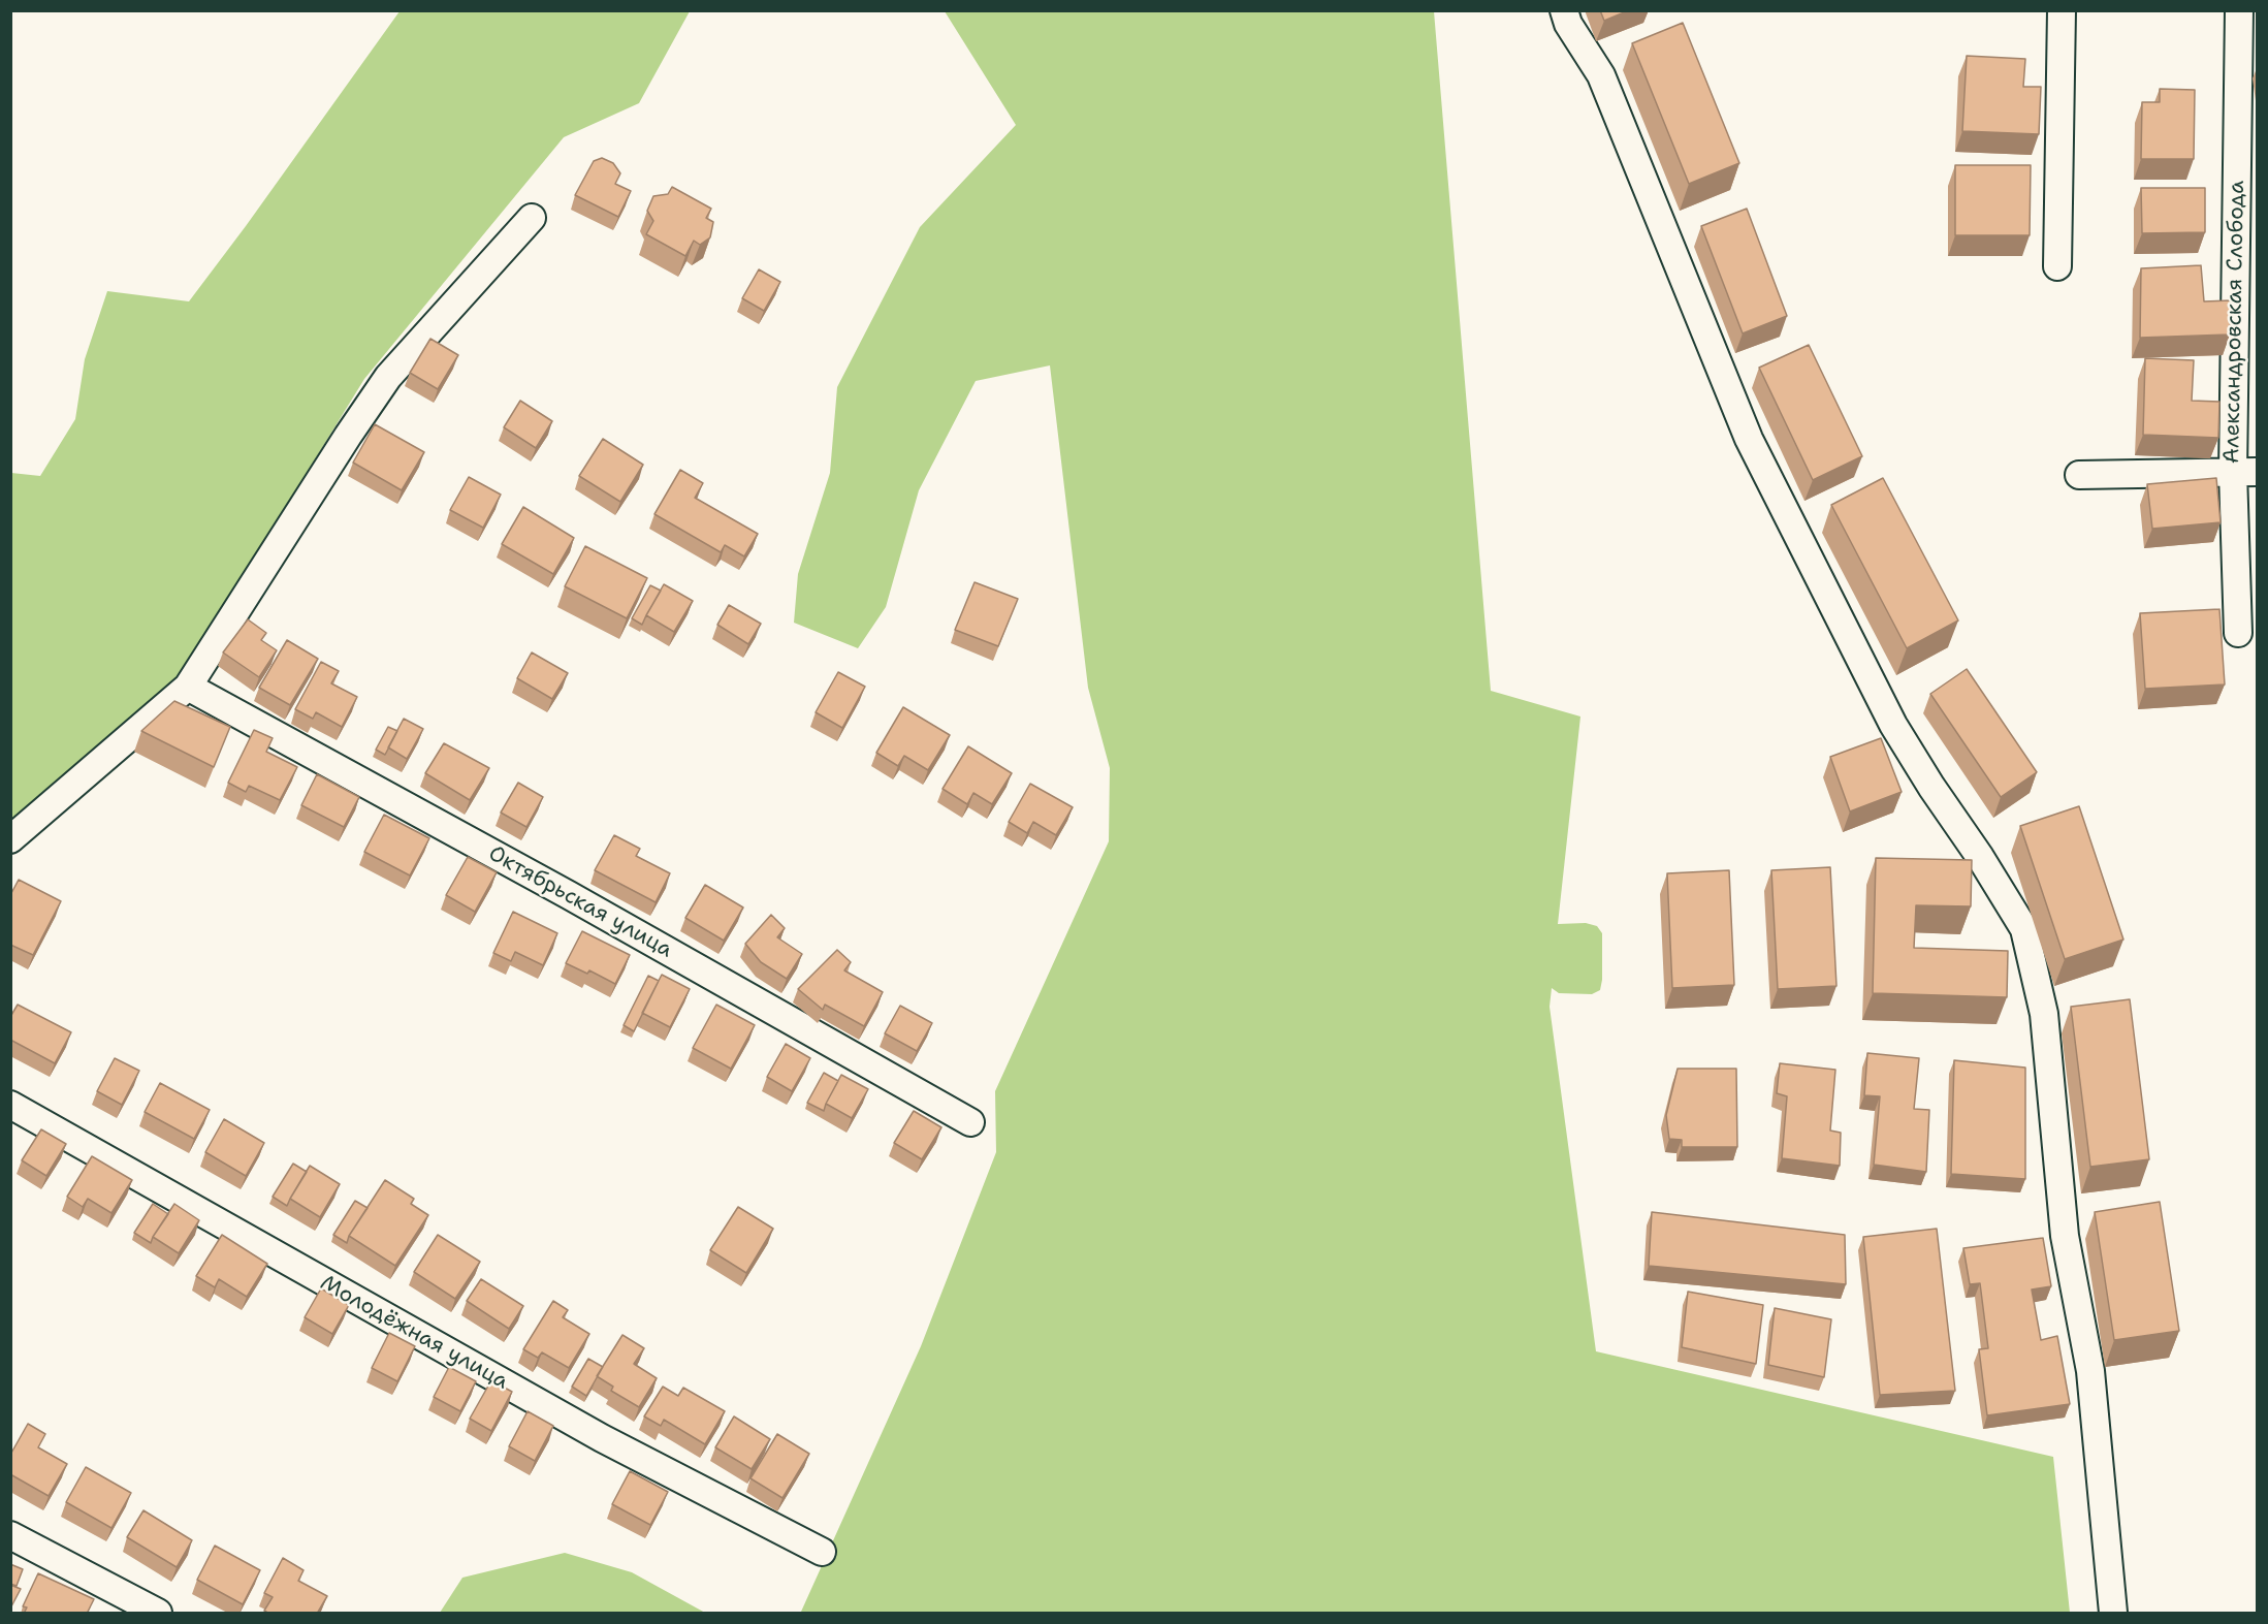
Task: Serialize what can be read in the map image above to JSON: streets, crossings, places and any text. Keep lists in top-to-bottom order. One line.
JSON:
{"streets":{"street":["Александровская Слобода","Октябрьская улица","Молодёжная улица"]}}
